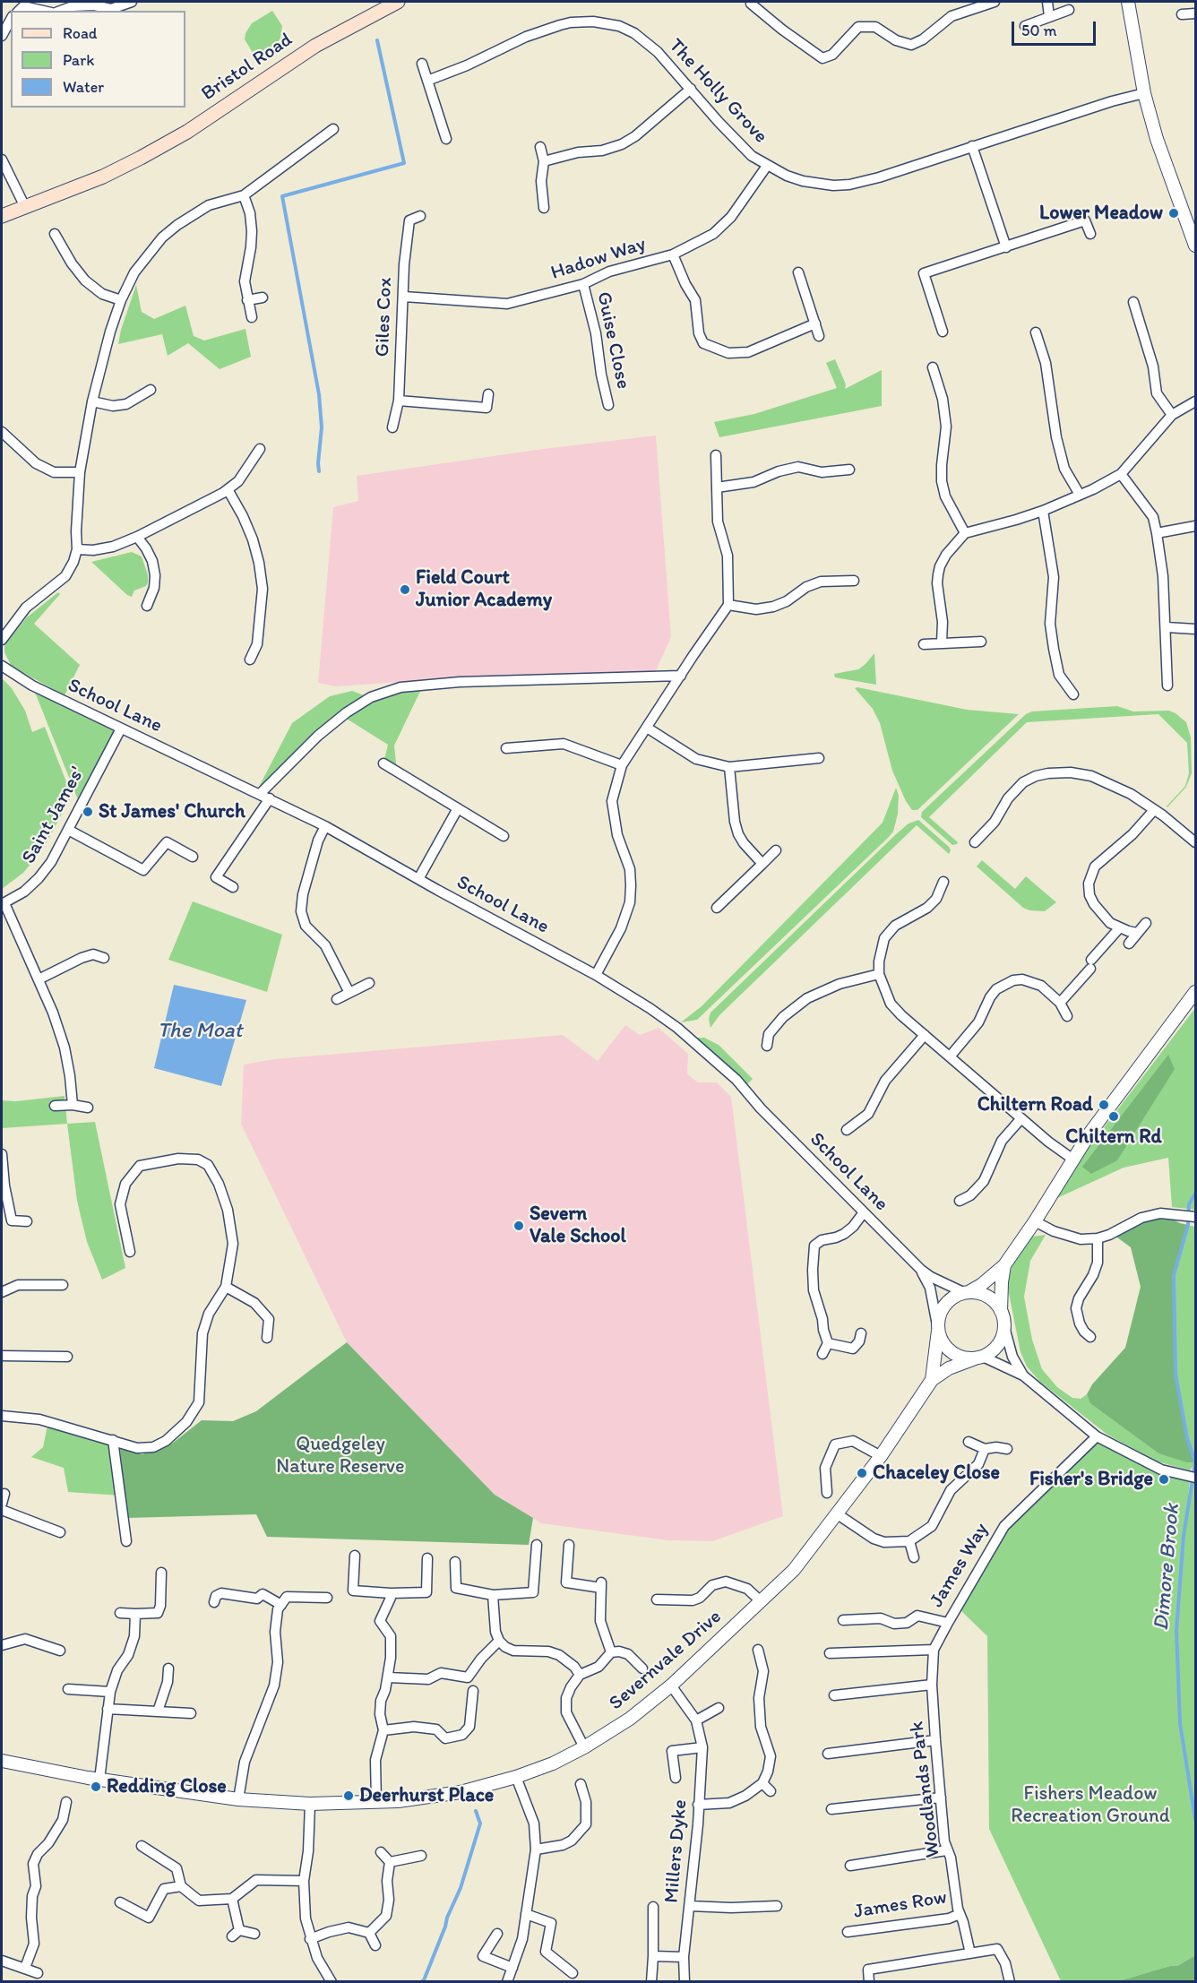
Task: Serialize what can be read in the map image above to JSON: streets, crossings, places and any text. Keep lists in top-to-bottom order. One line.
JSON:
{"streets":{"main road":["Bristol Road"],"street":["The Holly Grove","Hadow Way","Giles Cox","Guise Close","School Lane","Saint James'","James Way","Severnvale Drive","Woodlands Park","Millers Dyke","James Row"]},"crossings":[["The Holly Grove","Hadow Way"],["Hadow Way","Giles Cox"],["Hadow Way","Guise Close"],["School Lane","Saint James'"],["School Lane","Severnvale Drive"],["James Way","Woodlands Park"],["Severnvale Drive","Millers Dyke"],["Woodlands Park","James Row"]],"water":["The Moat","Dimore Brook"],"parks":["Quedgeley Nature Reserve","Fishers Meadow Recreation Ground"],"places":["Lower Meadow","Field Court Junior Academy","St James' Church","Chiltern Road","Chiltern Rd","Severn Vale School","Chaceley Close","Fisher's Bridge","Redding Close","Deerhurst Place"],"legend":["Road","Park","Water"],"scale_bar":"50 m"}
